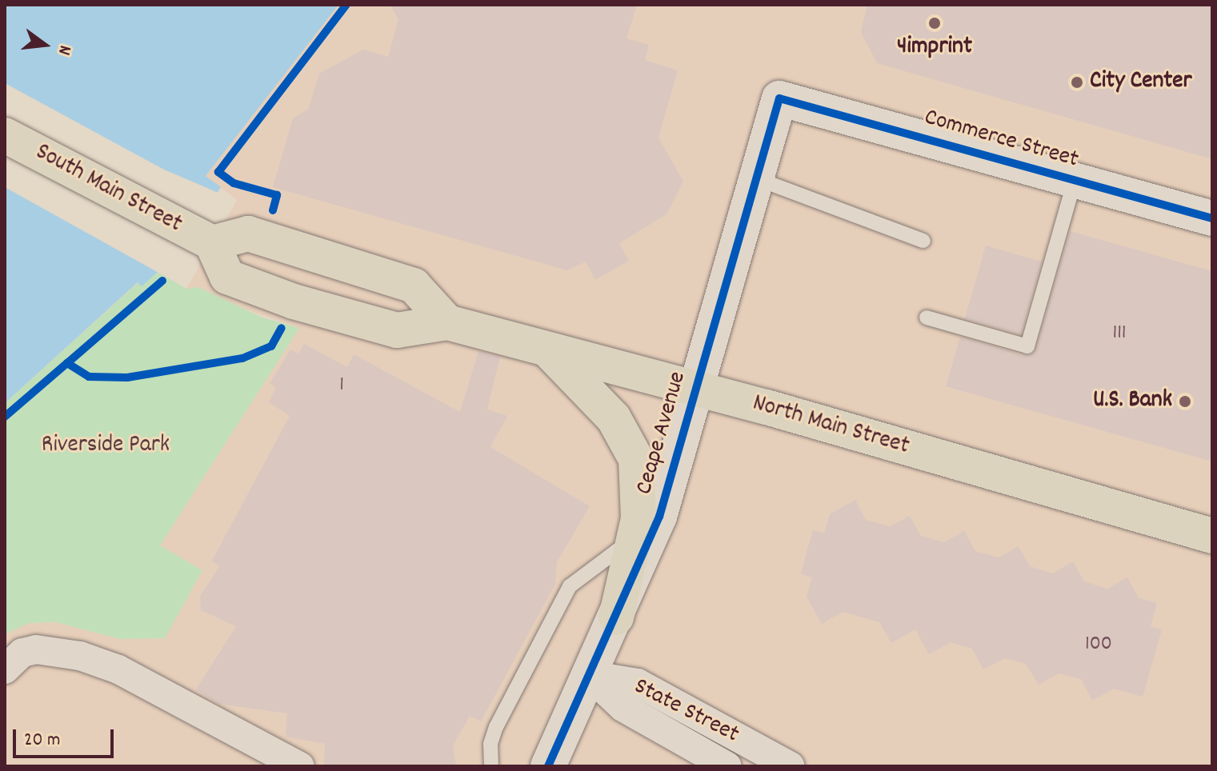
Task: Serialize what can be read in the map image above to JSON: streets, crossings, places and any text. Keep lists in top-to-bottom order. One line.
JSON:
{"streets":{"main road":["South Main Street","North Main Street"],"street":["Commerce Street","Ceape Avenue","State Street"]},"crossings":[["Commerce Street","Ceape Avenue"],["South Main Street","North Main Street"],["North Main Street","Ceape Avenue"]],"parks":["Riverside Park"],"places":["4imprint","City Center","U.S. Bank"],"house_numbers":["111","1","100"],"scale_bar":"20 m","north":"right"}
